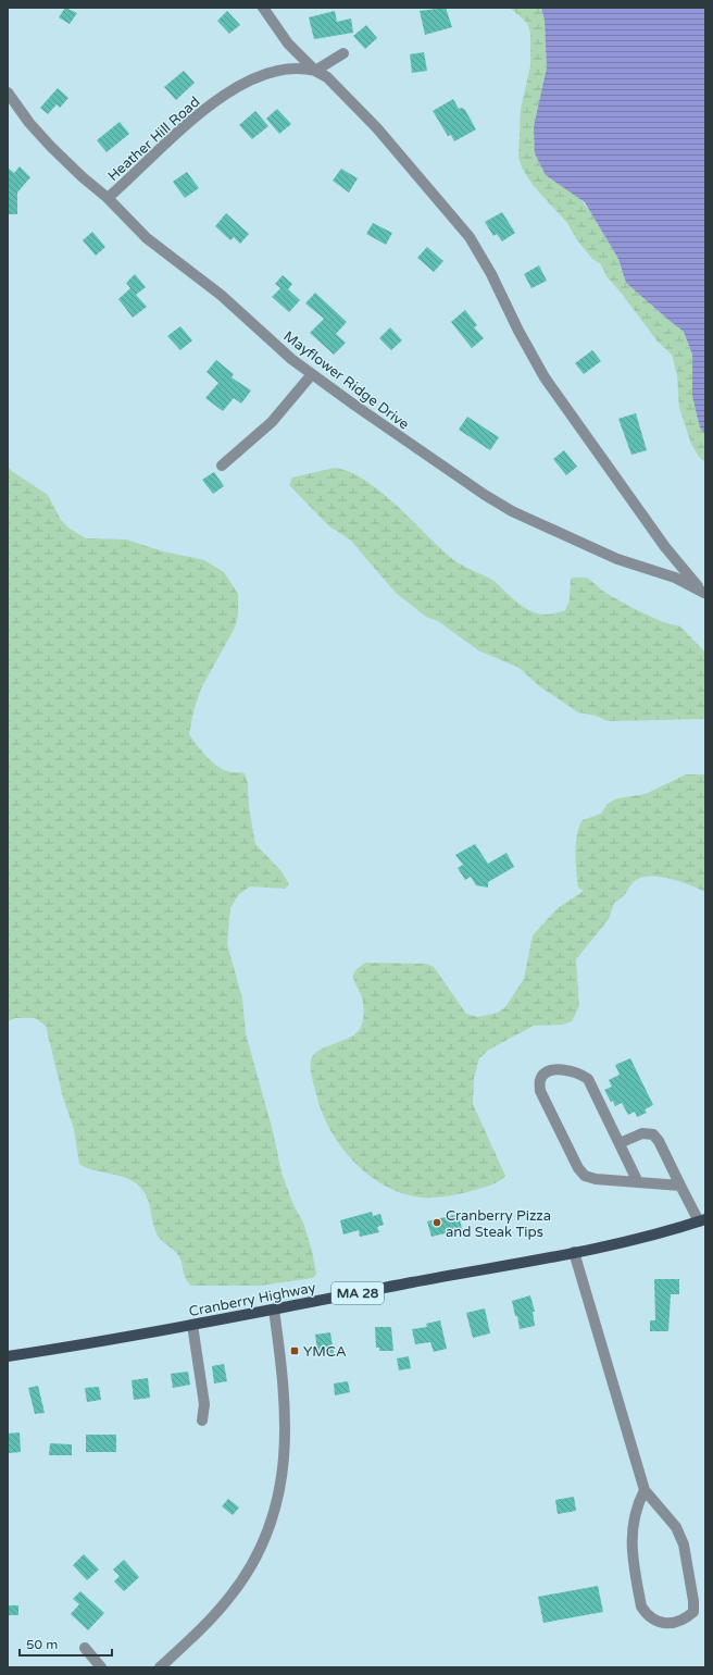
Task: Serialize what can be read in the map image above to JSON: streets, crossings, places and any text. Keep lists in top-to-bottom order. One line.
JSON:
{"streets":{"main road":["MA 28","Cranberry Highway"],"street":["Heather Hill Road","Mayflower Ridge Drive"]},"crossings":[["Heather Hill Road","Mayflower Ridge Drive"]],"places":{"other":["Cranberry Pizza and Steak Tips"],"transit":["YMCA"]},"scale_bar":"50 m"}
